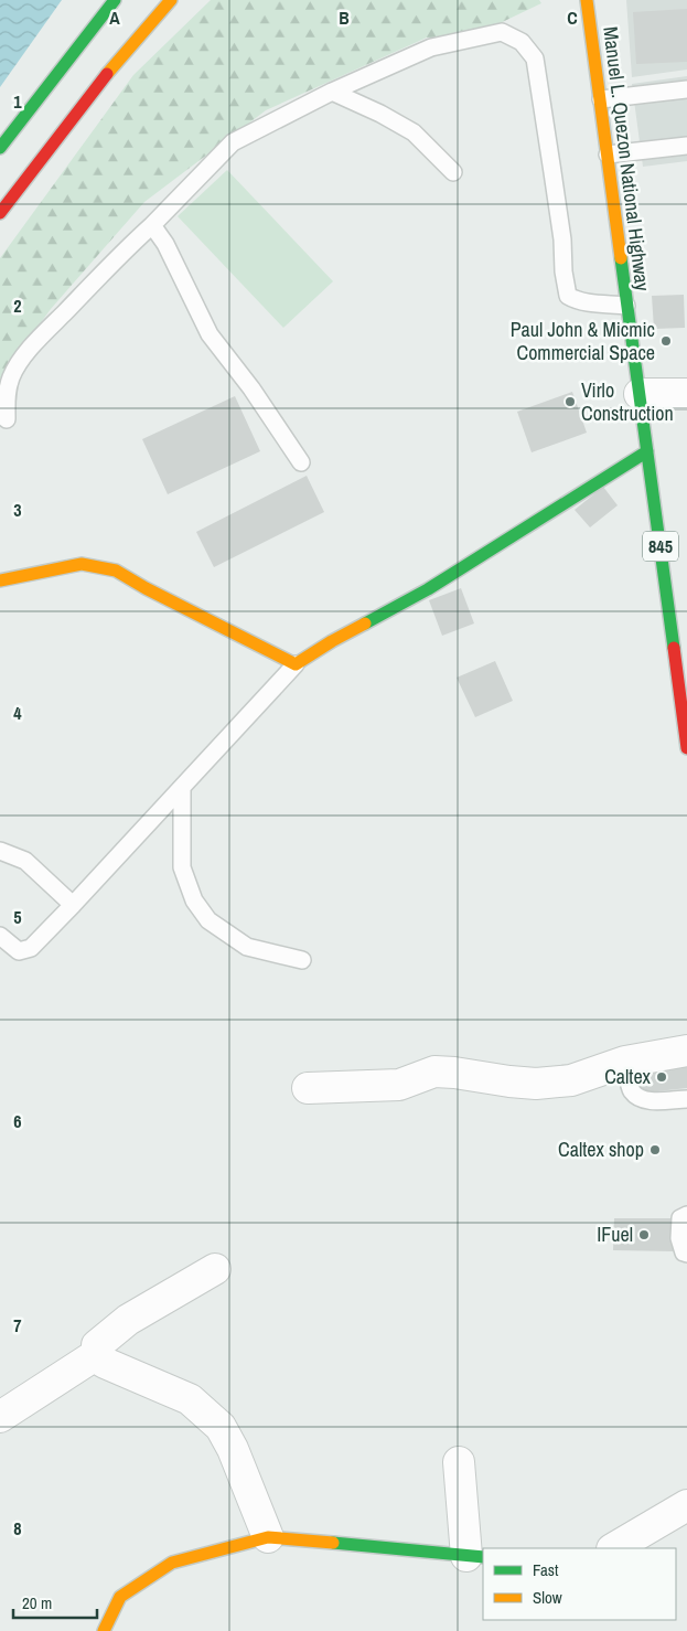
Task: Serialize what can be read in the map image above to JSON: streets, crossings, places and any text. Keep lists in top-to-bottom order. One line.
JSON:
{"streets":{"main road":["Manuel L. Quezon National Highway","845"]},"places":["Paul John & Micmic Commercial Space","Virlo Construction","Caltex","Caltex shop","IFuel"],"legend":["Fast","Slow"],"scale_bar":"20 m","grid":{"columns":["A","B","C"],"rows":["1","2","3","4","5","6","7","8"]}}
